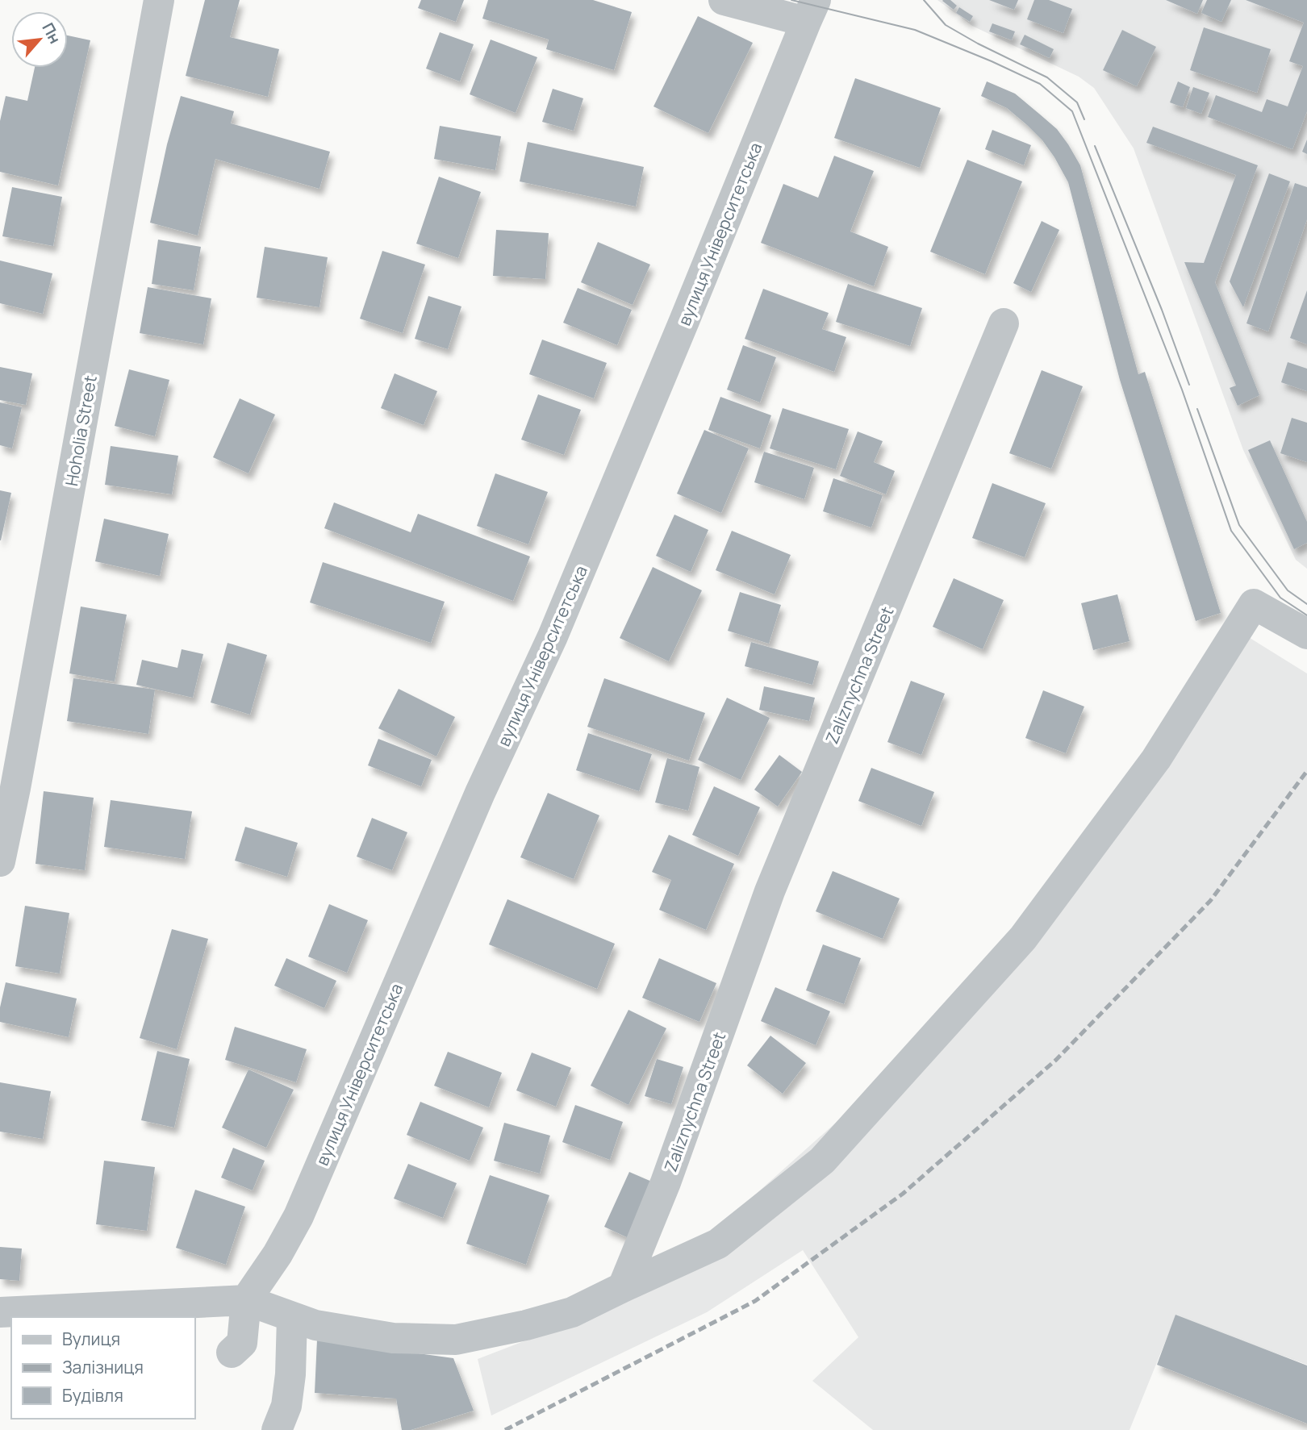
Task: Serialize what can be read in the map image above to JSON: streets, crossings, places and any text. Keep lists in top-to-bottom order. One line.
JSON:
{"streets":{"street":["вулиця Університетська","Hoholia Street","Zaliznychna Street"]},"legend":["Вулиця","Залізниця","Будівля"],"north":"top right"}
